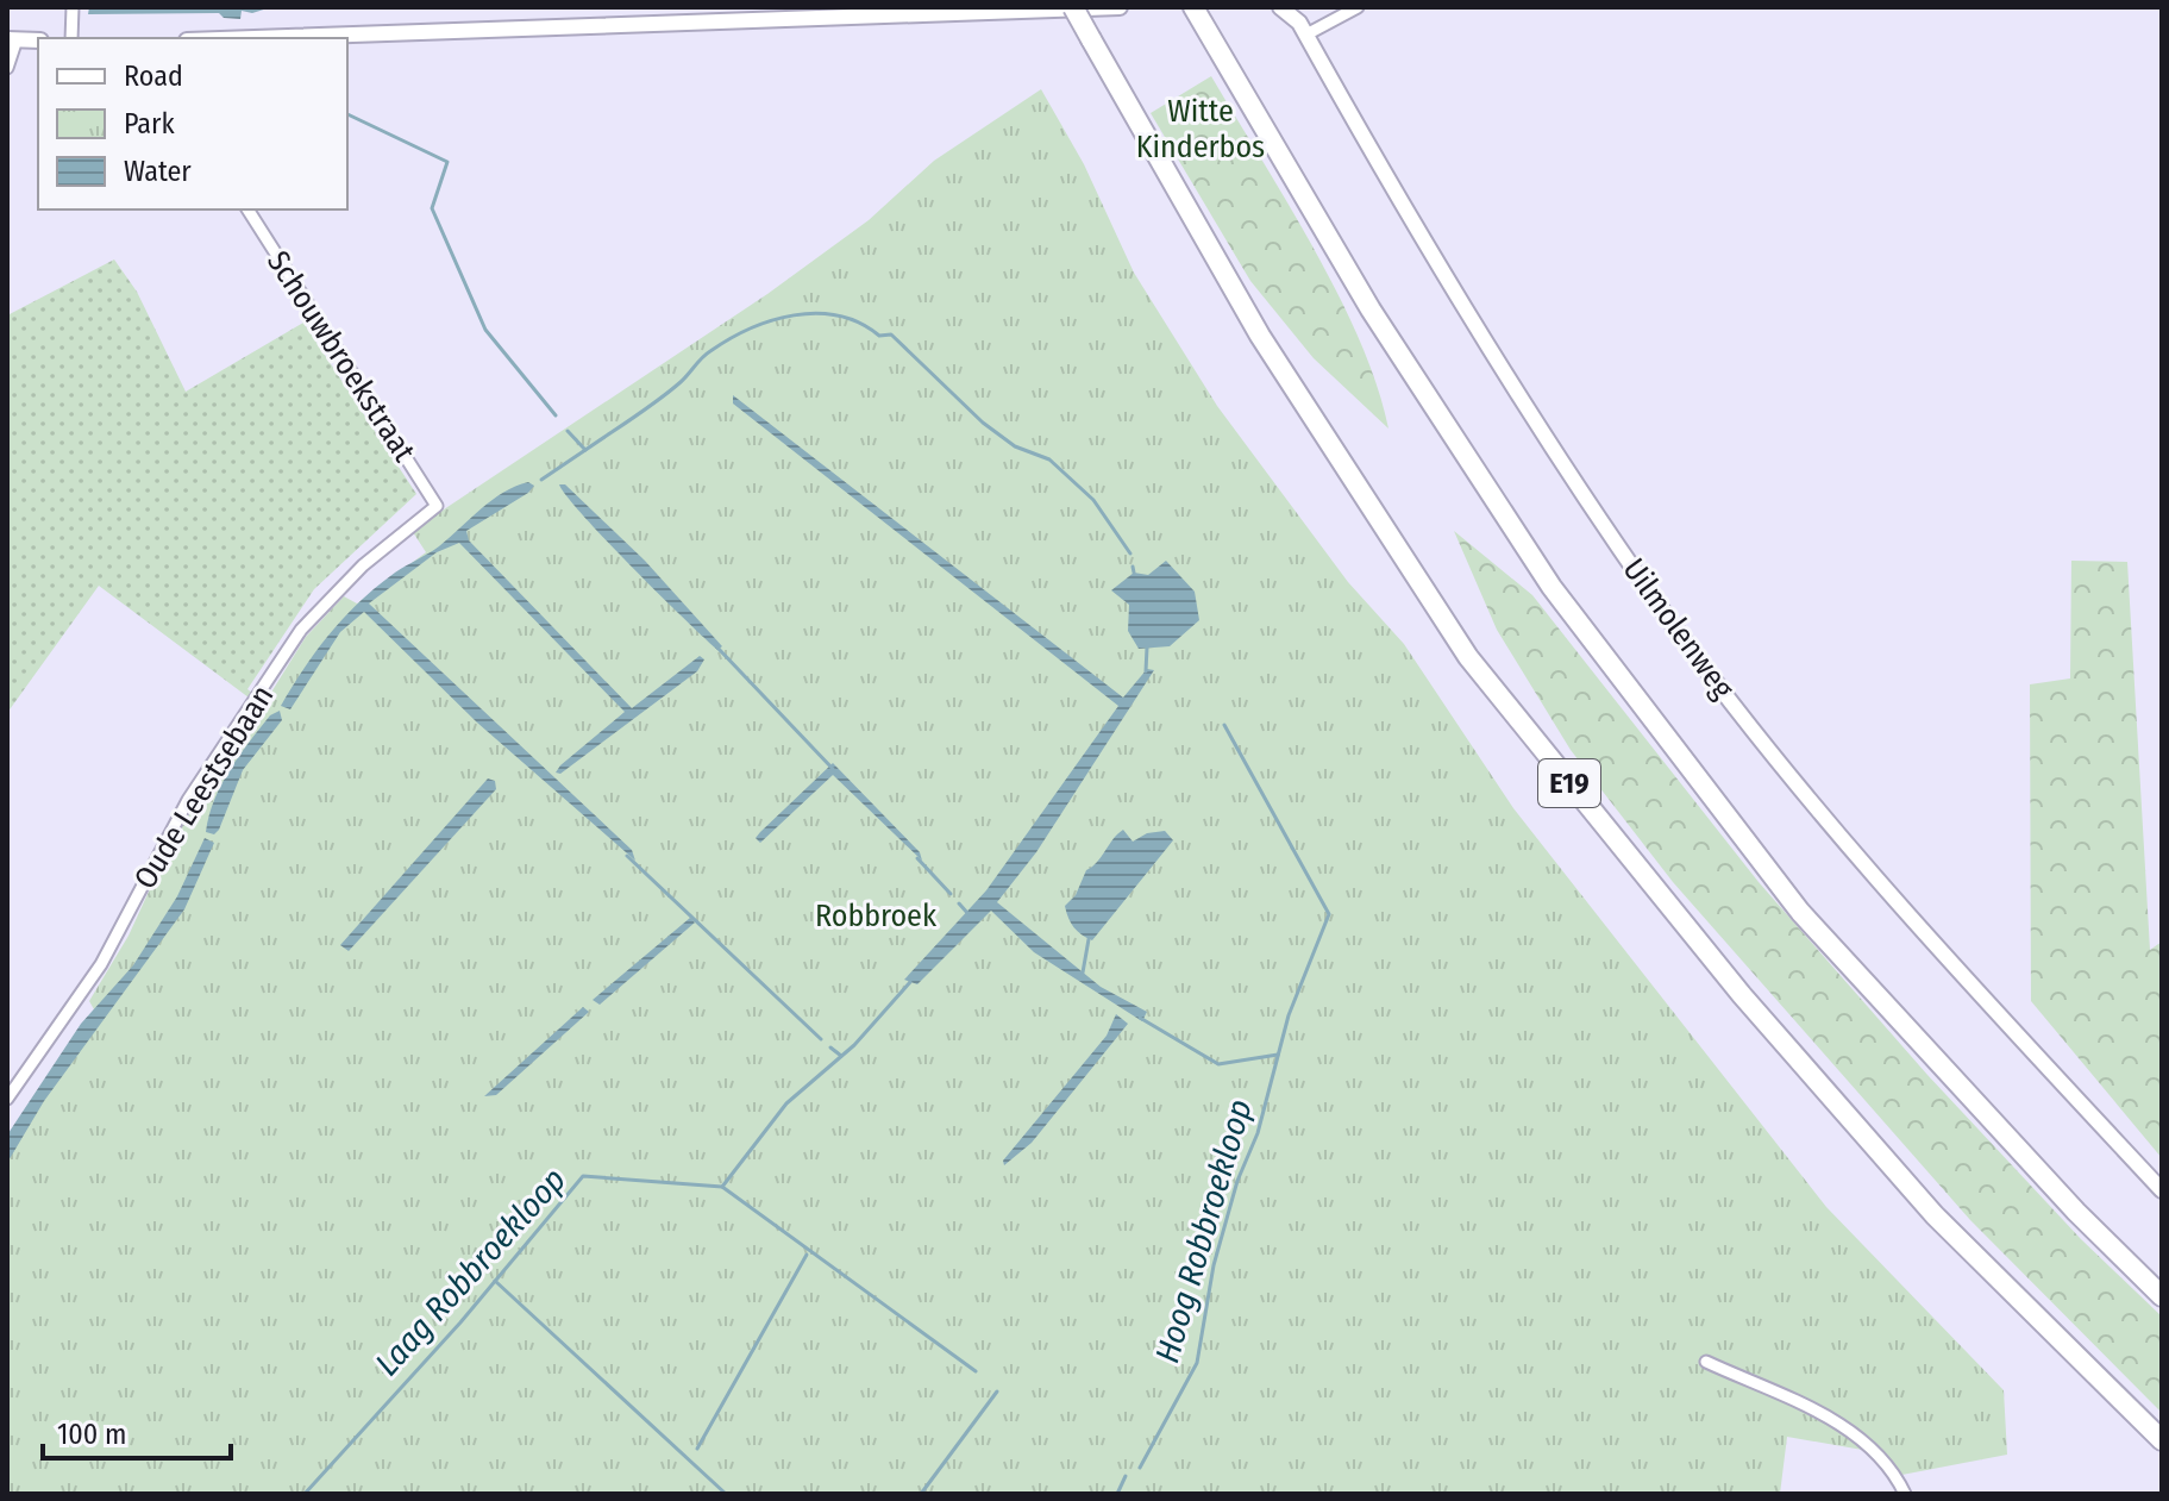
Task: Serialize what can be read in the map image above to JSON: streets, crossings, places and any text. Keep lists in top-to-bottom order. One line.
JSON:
{"streets":{"highway":["E19"],"main road":["Uilmolenweg"],"street":["Schouwbroekstraat","Oude Leestsebaan"]},"crossings":[["Schouwbroekstraat","Oude Leestsebaan"]],"water":["Hoog Robbroekloop","Laag Robbroekloop"],"parks":["Witte Kinderbos","Robbroek"],"legend":["Road","Park","Water"],"scale_bar":"100 m"}
